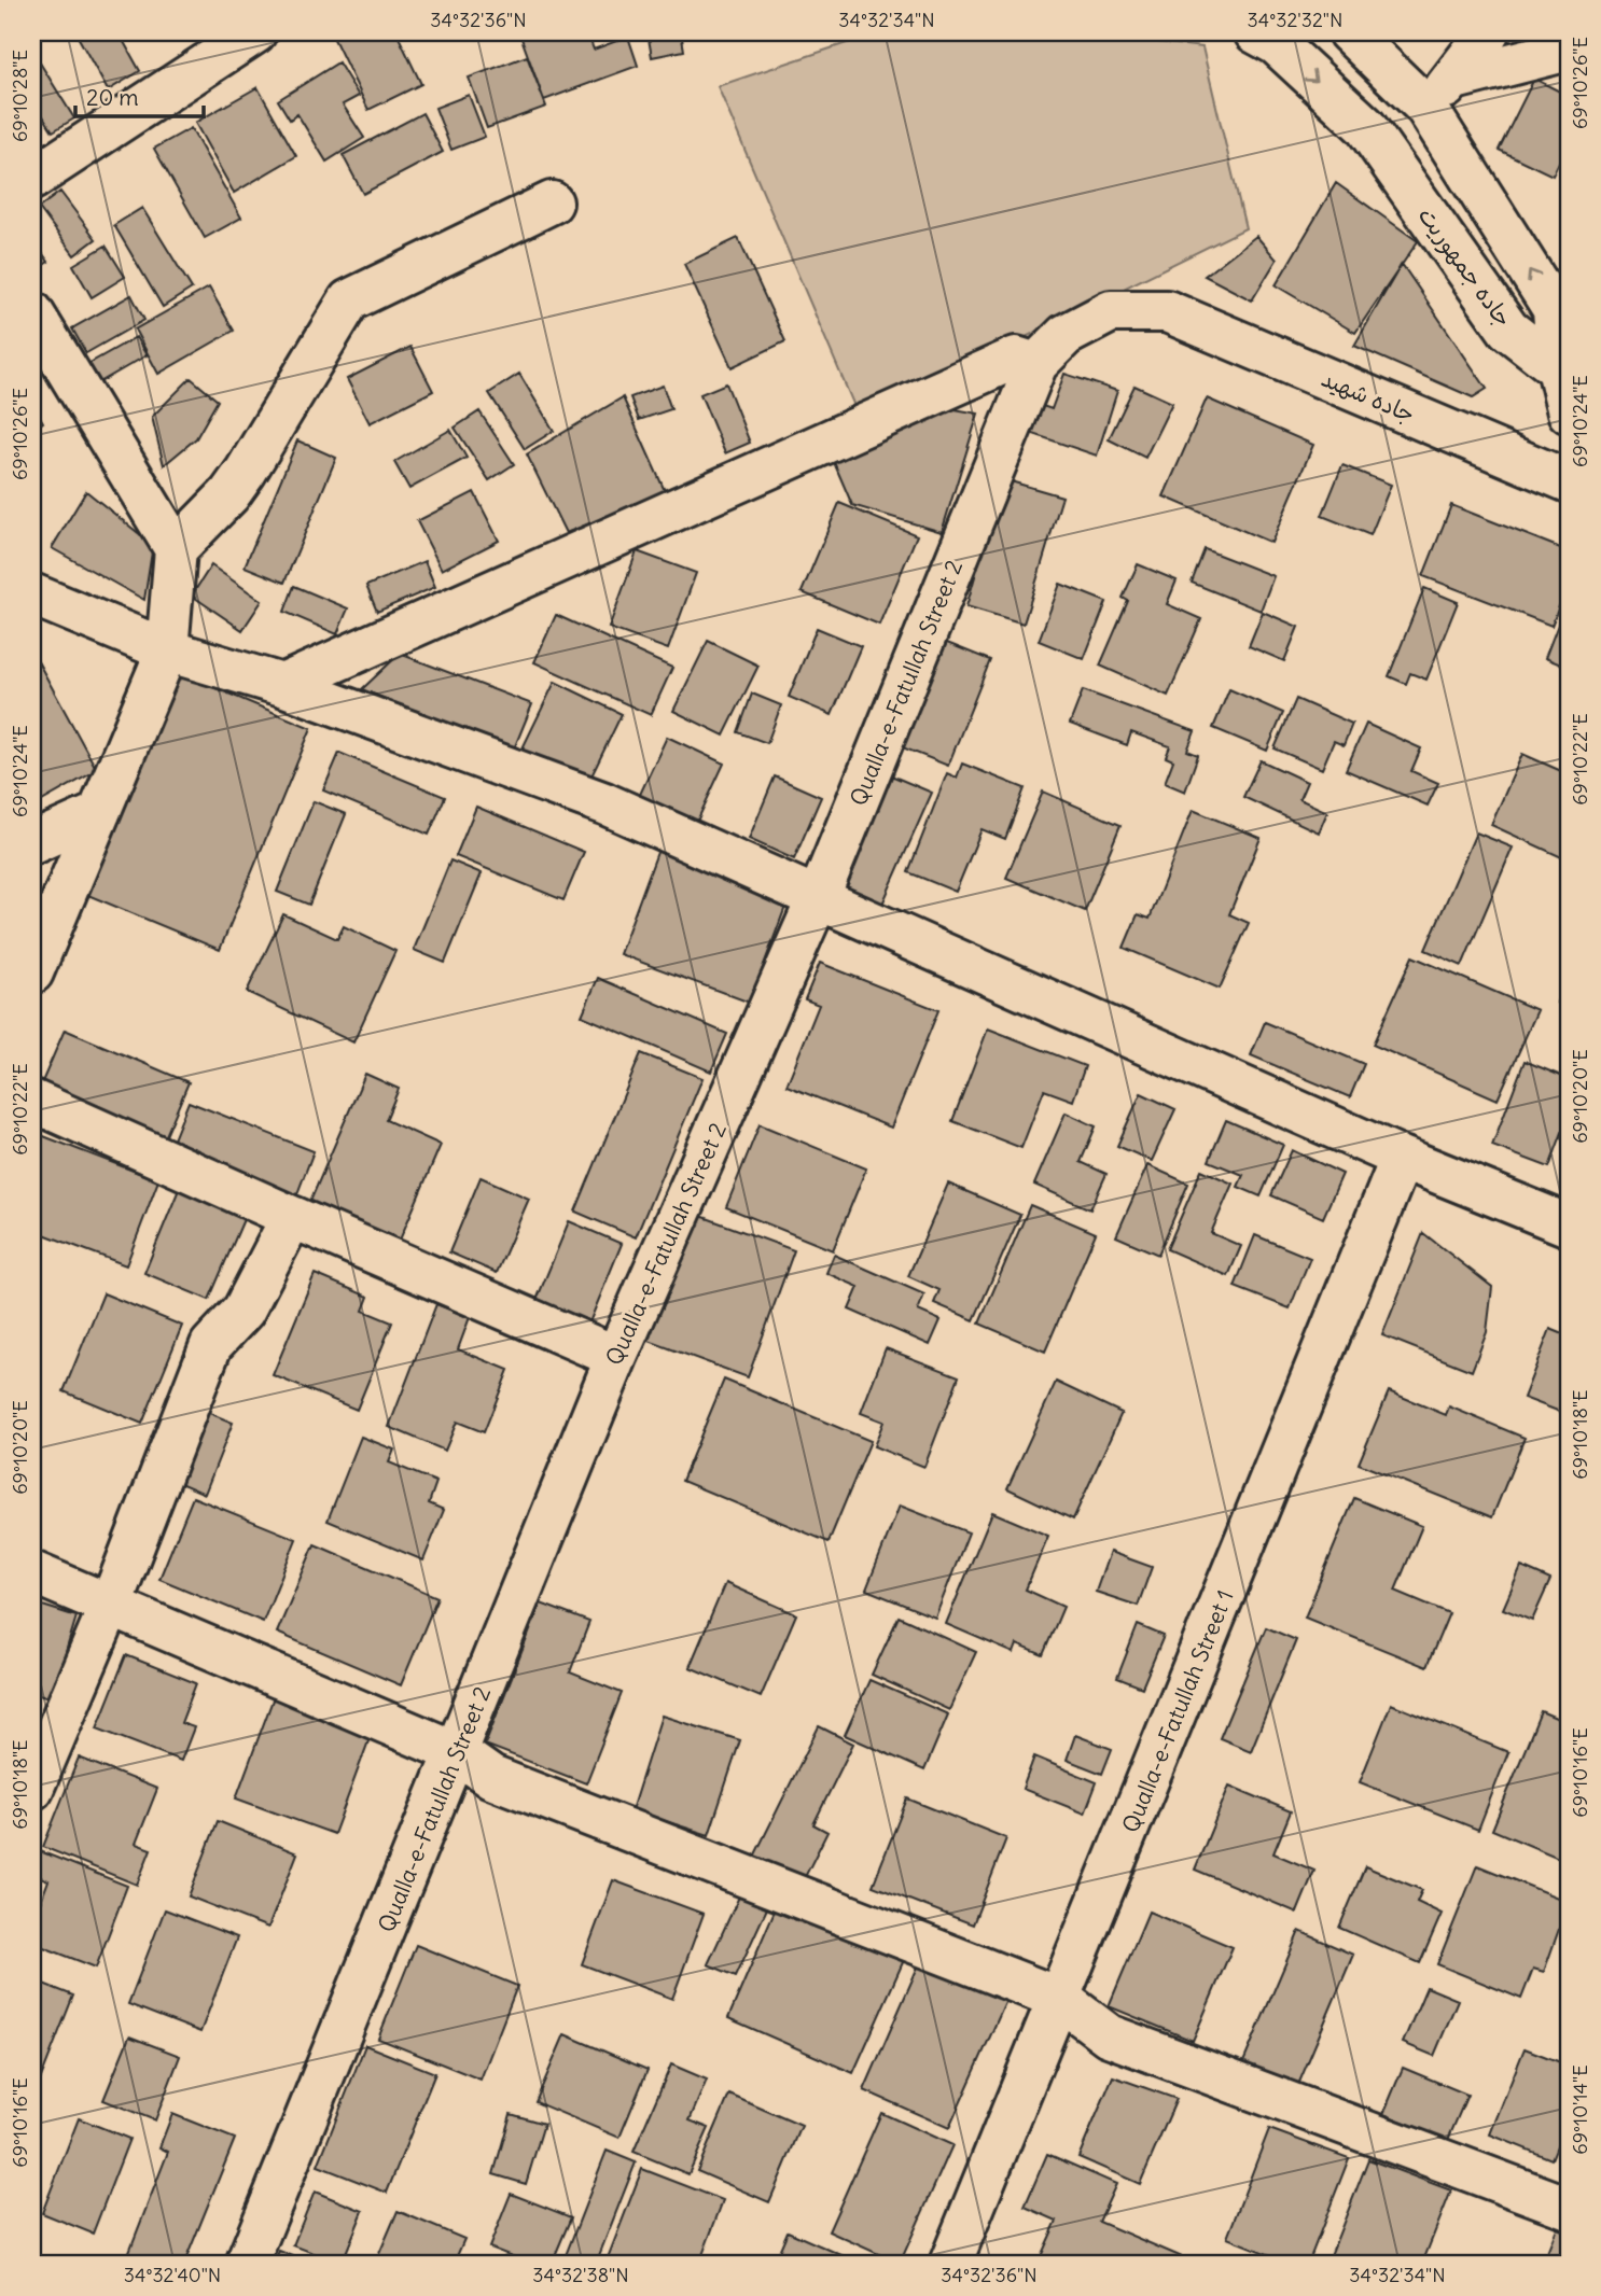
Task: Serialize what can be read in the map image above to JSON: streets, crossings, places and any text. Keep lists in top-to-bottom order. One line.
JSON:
{"streets":{"street":["جاده جمهوریت","جاده شهید","Qualla-e-Fatullah Street 2","Qualla-e-Fatullah Street 1"]},"crossings":[["جاده شهید","Qualla-e-Fatullah Street 2"]],"scale_bar":"20 m","coordinates":["34°32'36\"N","34°32'34\"N","34°32'32\"N","69°10'26\"E","69°10'28\"E","69°10'24\"E","69°10'22\"E","69°10'20\"E","69°10'18\"E","69°10'16\"E","69°10'14\"E","34°32'40\"N","34°32'38\"N"]}
